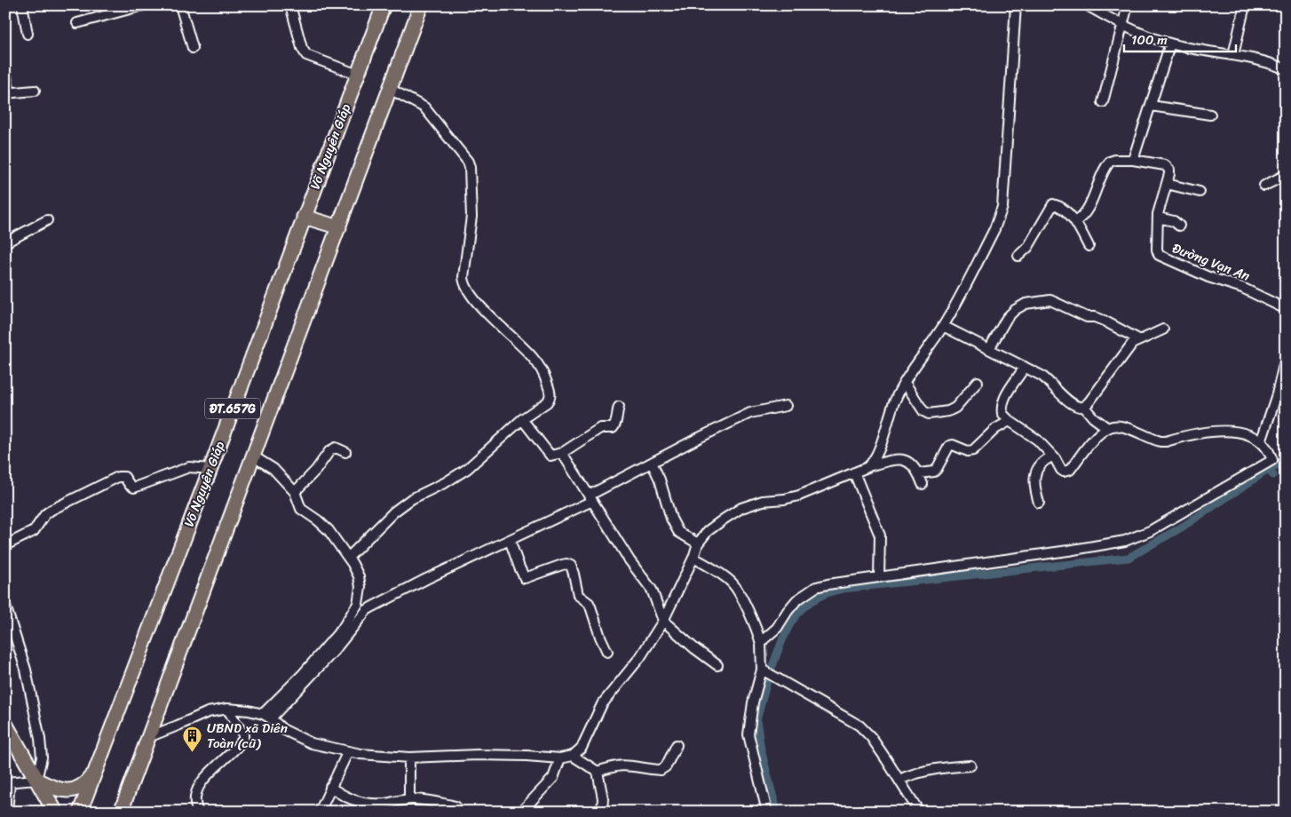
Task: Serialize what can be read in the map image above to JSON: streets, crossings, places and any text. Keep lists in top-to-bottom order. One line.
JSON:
{"streets":{"main road":["Võ Nguyên Giáp","ĐT.657G"],"street":["Đường Vạn An"]},"places":{"building":["UBND xã Diên Toàn (cũ)"]},"scale_bar":"100 m"}
